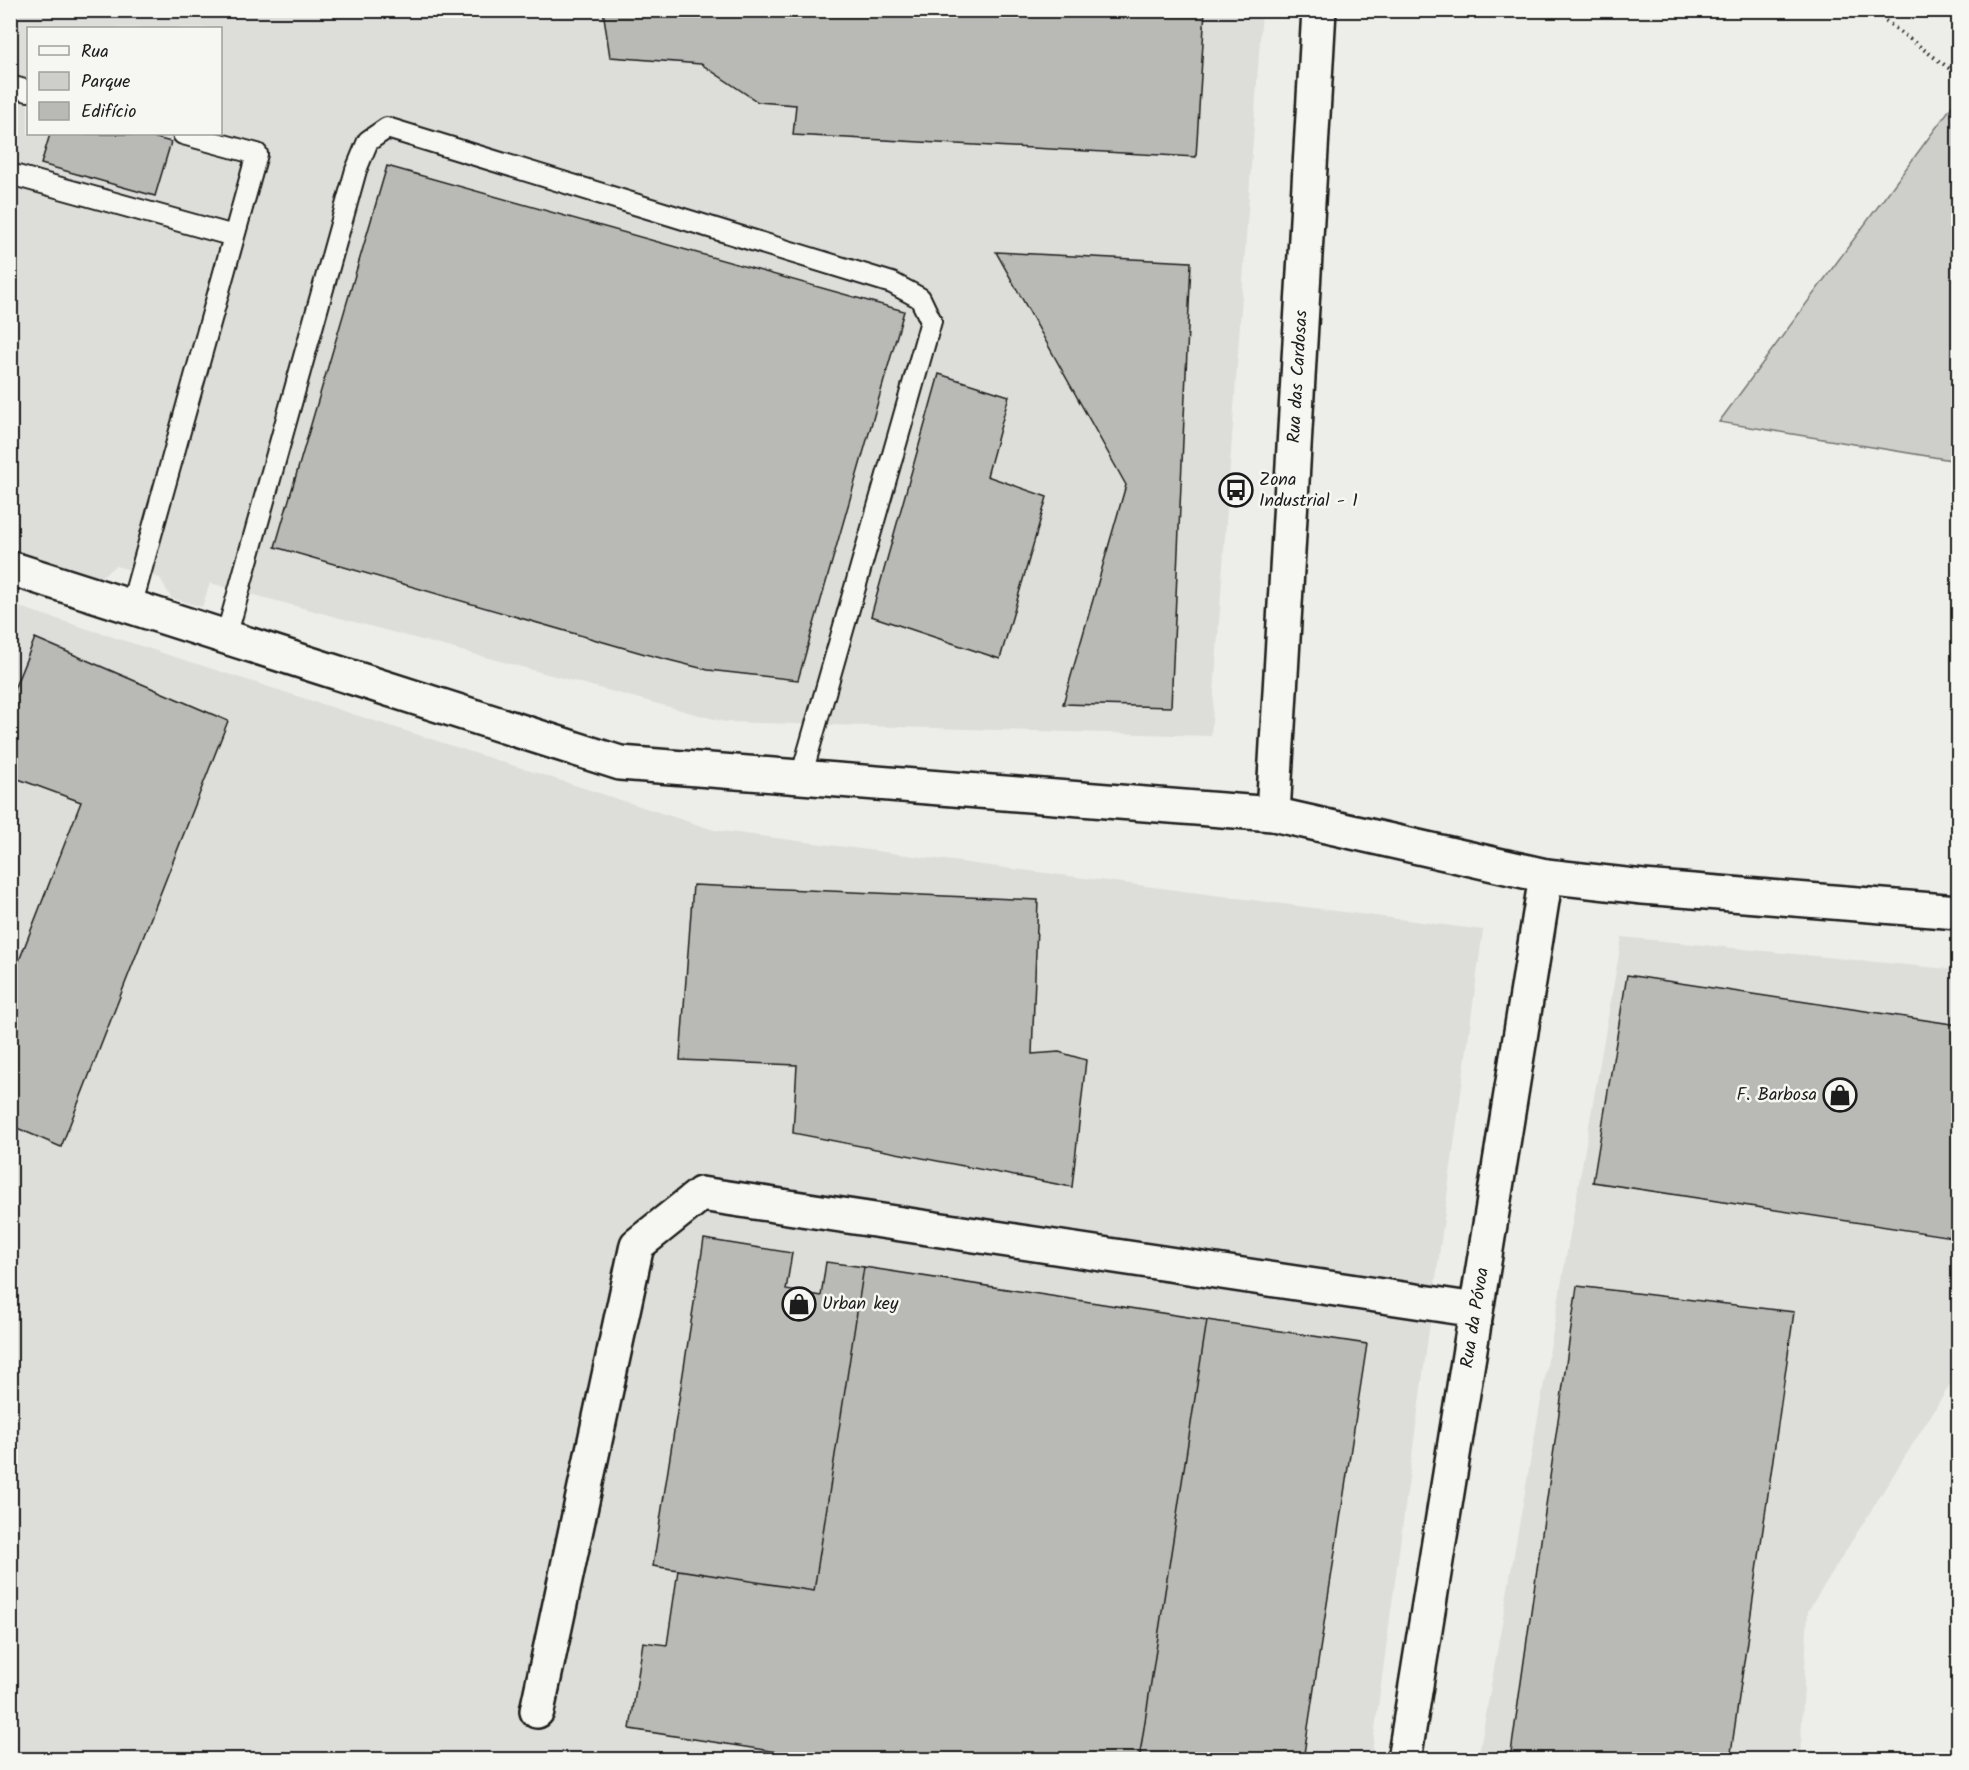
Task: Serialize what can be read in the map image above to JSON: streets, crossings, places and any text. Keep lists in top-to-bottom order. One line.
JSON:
{"streets":{"street":["Rua das Cardosas","Rua da Póvoa"]},"places":{"bus stop":["Zona Industrial - 1"],"shop":["F. Barbosa","Urban key"]},"legend":["Rua","Parque","Edifício"]}
